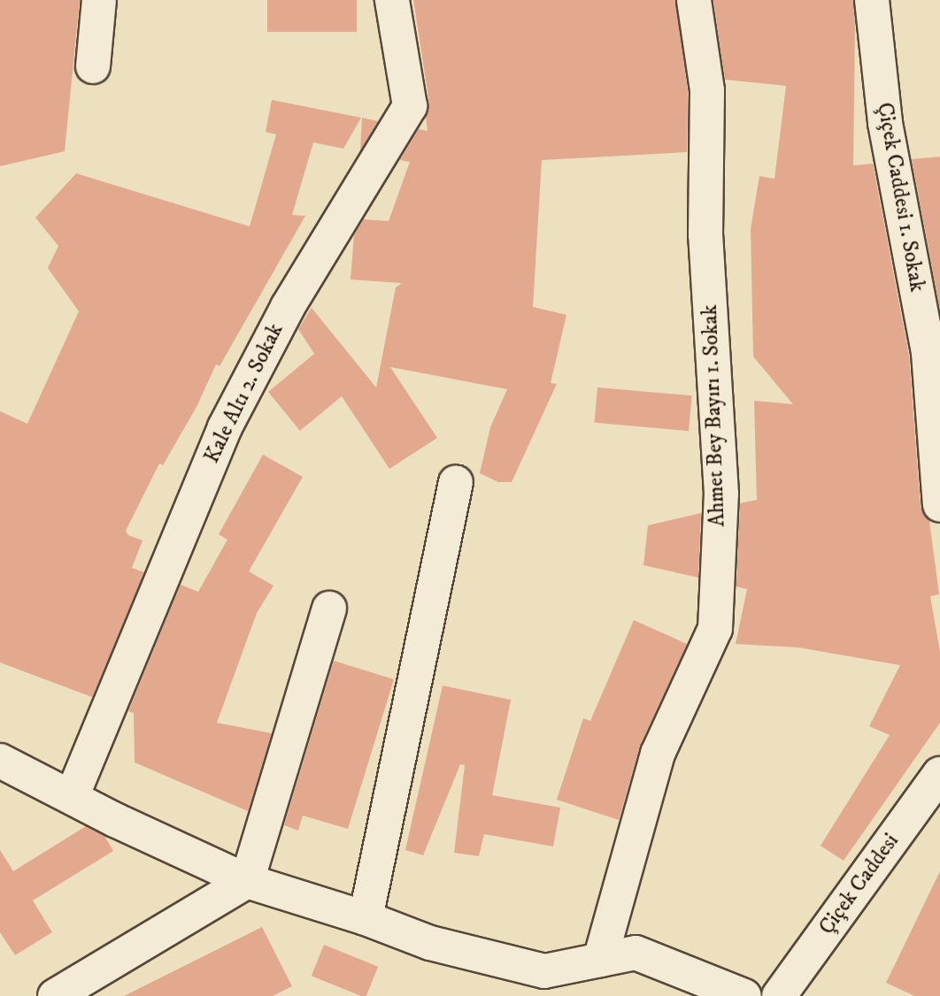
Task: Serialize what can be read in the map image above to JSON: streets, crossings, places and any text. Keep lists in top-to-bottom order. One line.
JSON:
{"streets":{"street":["Çiçek Caddesi 1. Sokak","Kale Altı 2. Sokak","Ahmet Bey Bayırı 1. Sokak","Çiçek Caddesi"]}}
